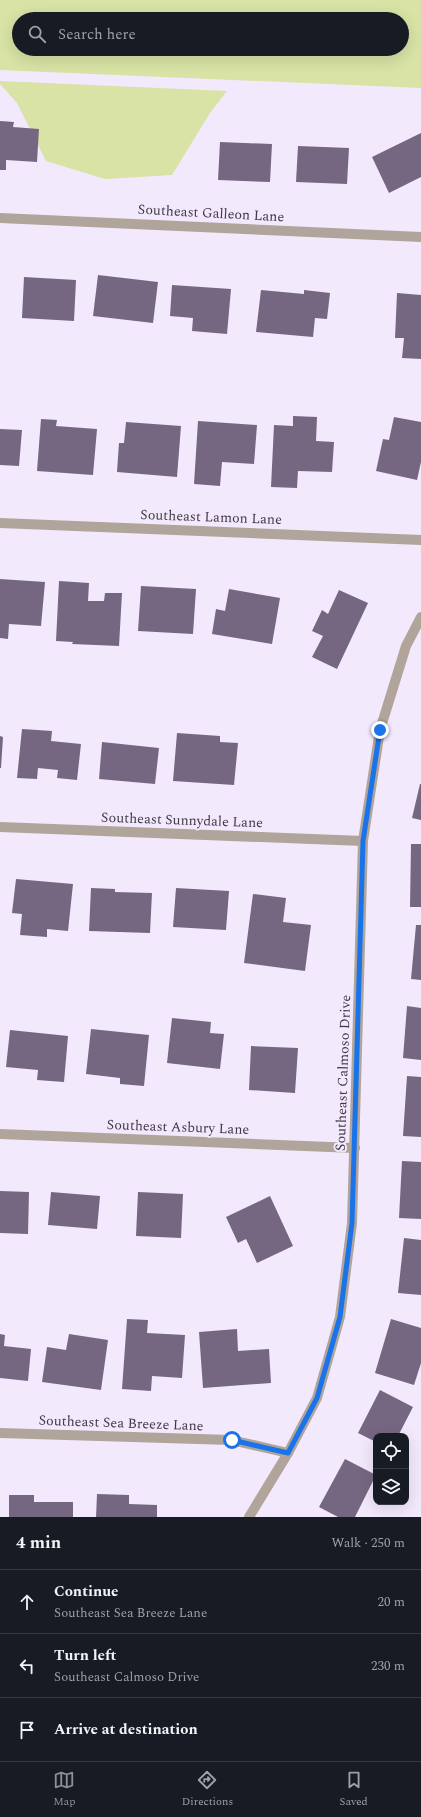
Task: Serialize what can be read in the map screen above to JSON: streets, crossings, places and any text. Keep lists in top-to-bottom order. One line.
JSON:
{"streets":{"street":["Southeast Galleon Lane","Southeast Lamon Lane","Southeast Sunnydale Lane","Southeast Calmoso Drive","Southeast Asbury Lane","Southeast Sea Breeze Lane"]},"crossings":[["Southeast Sunnydale Lane","Southeast Calmoso Drive"],["Southeast Calmoso Drive","Southeast Asbury Lane"],["Southeast Calmoso Drive","Southeast Sea Breeze Lane"]],"page":{"search":"Search here","heading":["4 min","Walk · 250 m"],"list":[["Continue","Southeast Sea Breeze Lane","20 m"],["Turn left","Southeast Calmoso Drive","230 m"],"Arrive at destination"],"nav":["Map","Directions","Saved"]}}
